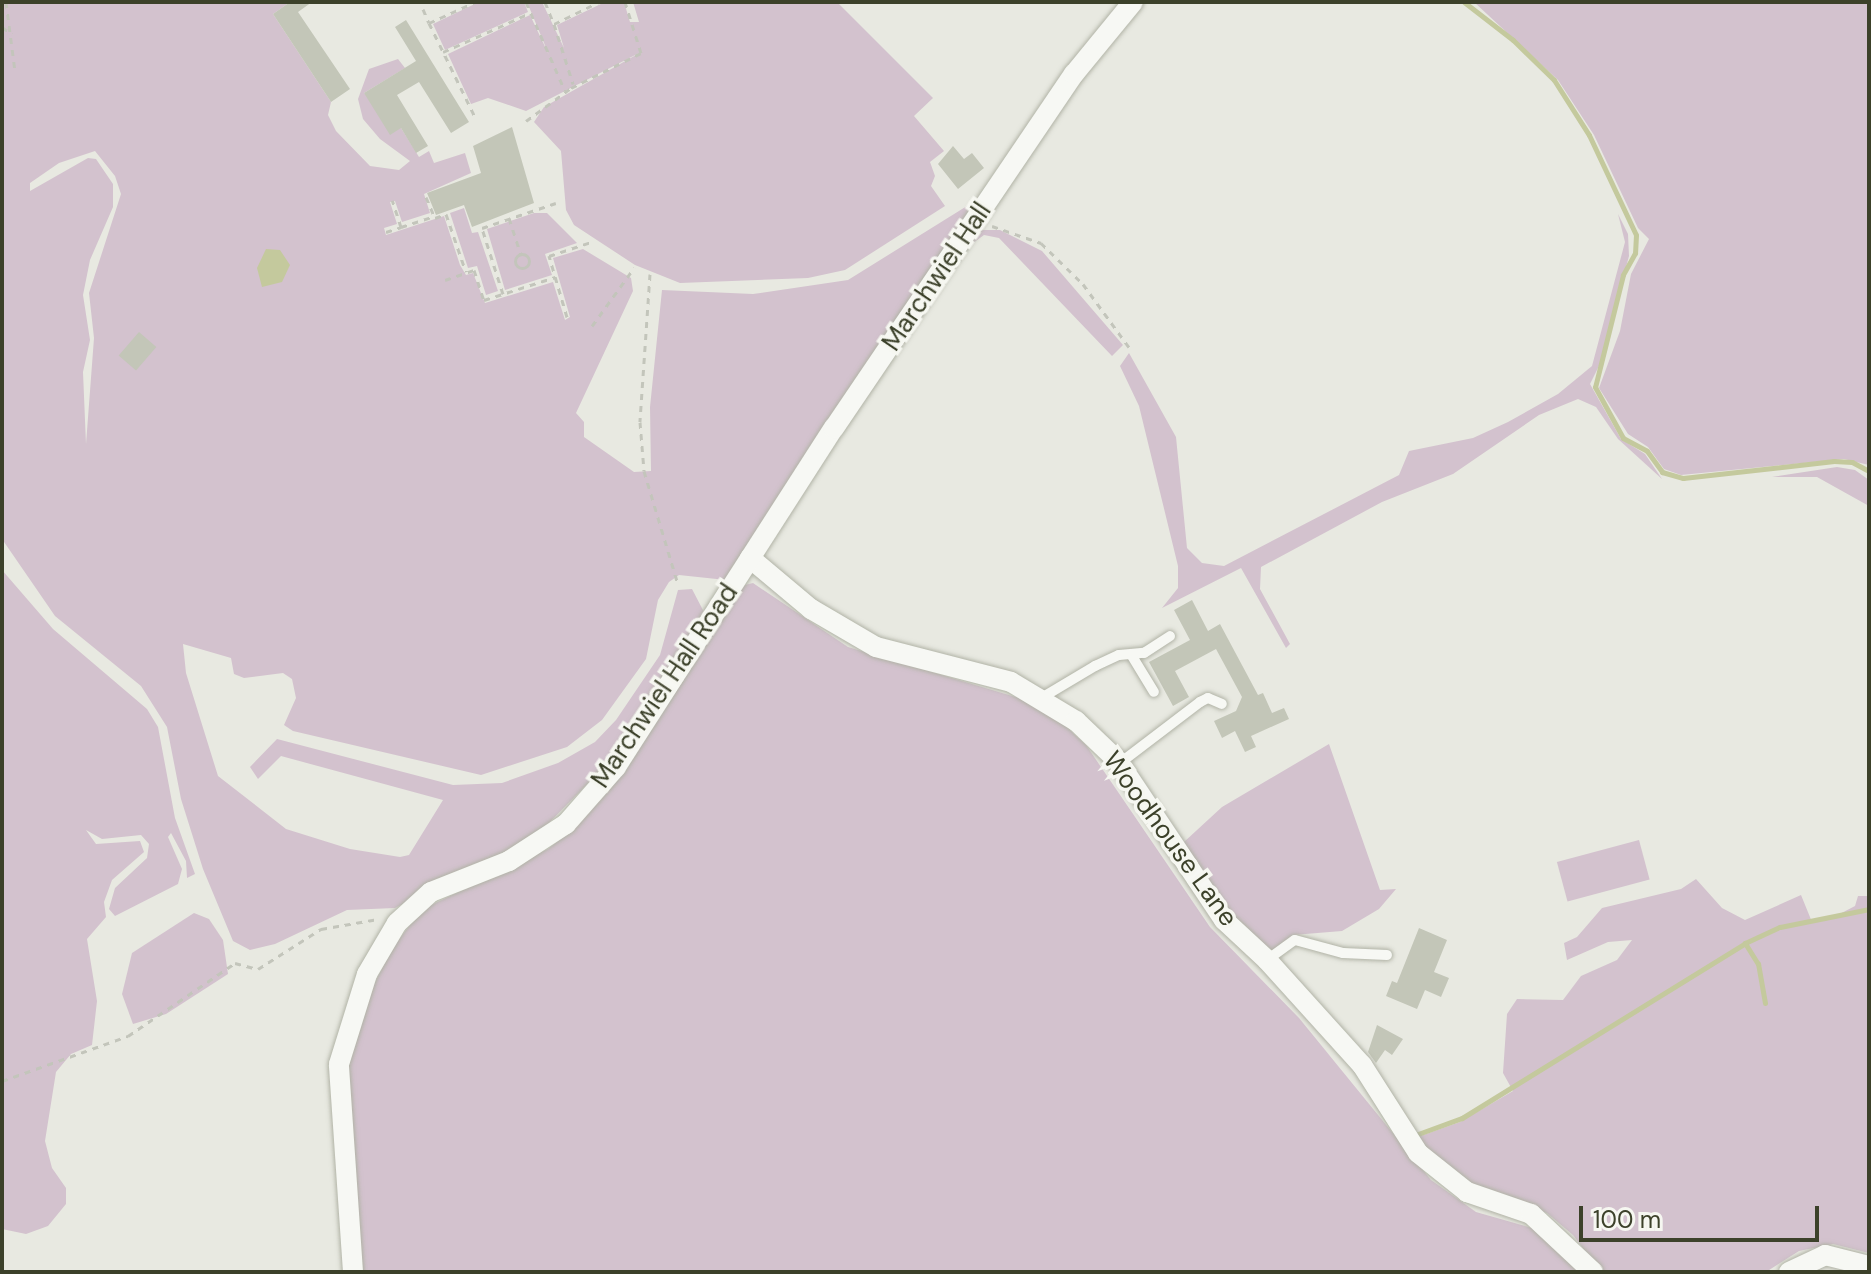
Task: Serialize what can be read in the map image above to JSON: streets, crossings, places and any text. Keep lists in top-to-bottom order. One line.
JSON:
{"streets":{"street":["Marchwiel Hall","Marchwiel Hall Road","Woodhouse Lane"]},"crossings":[["Marchwiel Hall","Marchwiel Hall Road"],["Marchwiel Hall","Woodhouse Lane"],["Marchwiel Hall Road","Woodhouse Lane"]],"scale_bar":"100 m"}
